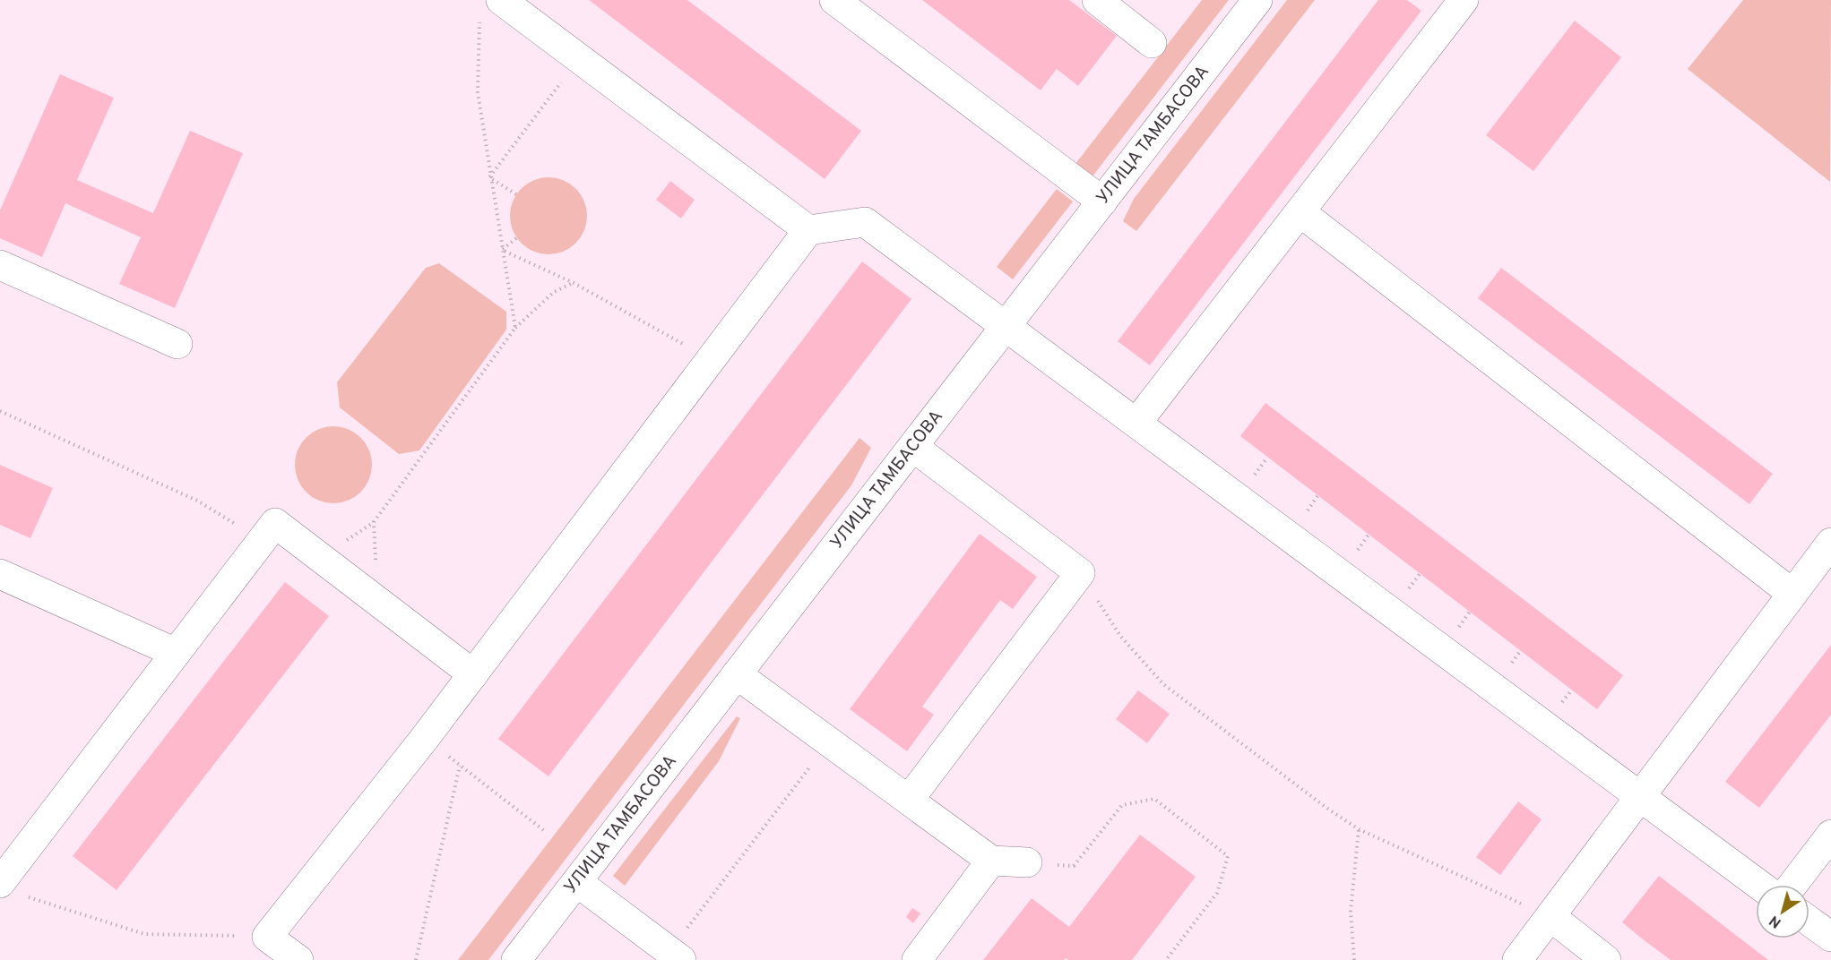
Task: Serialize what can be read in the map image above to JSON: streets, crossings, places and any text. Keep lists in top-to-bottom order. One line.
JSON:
{"streets":{"street":["УЛИЦА ТАМБАСОВА"]},"north":"bottom left"}
